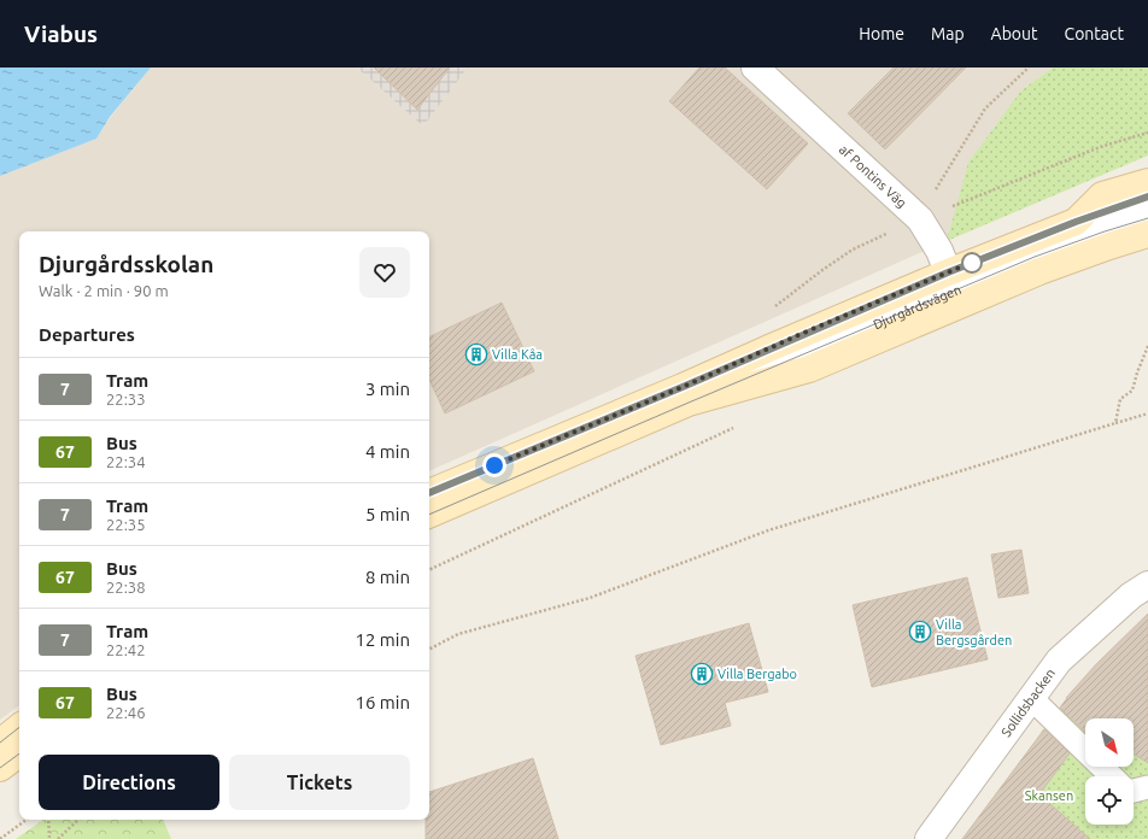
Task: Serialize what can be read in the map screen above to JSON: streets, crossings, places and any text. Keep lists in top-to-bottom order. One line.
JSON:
{"streets":{"street":["af Pontins Väg","Djurgårdsvägen","Sollidsbacken"]},"crossings":[["af Pontins Väg","Djurgårdsvägen"]],"parks":["Skansen"],"places":{"building":["Villa Kåa","Villa Bergsgården","Villa Bergabo"]},"lines":["tram line 7"],"north":"bottom right","page":{"header":"Viabus","nav":["Home","Map","About","Contact"],"heading":[["Djurgårdsskolan","Walk · 2 min · 90 m"],"Departures"],"list":[{"mark":"7","name":"Tram","note":"22:33","value":"3 min"},{"mark":"67","name":"Bus","note":"22:34","value":"4 min"},{"mark":"7","name":"Tram","note":"22:35","value":"5 min"},{"mark":"67","name":"Bus","note":"22:38","value":"8 min"},{"mark":"7","name":"Tram","note":"22:42","value":"12 min"},{"mark":"67","name":"Bus","note":"22:46","value":"16 min"}],"buttons":["Directions","Tickets"]}}
